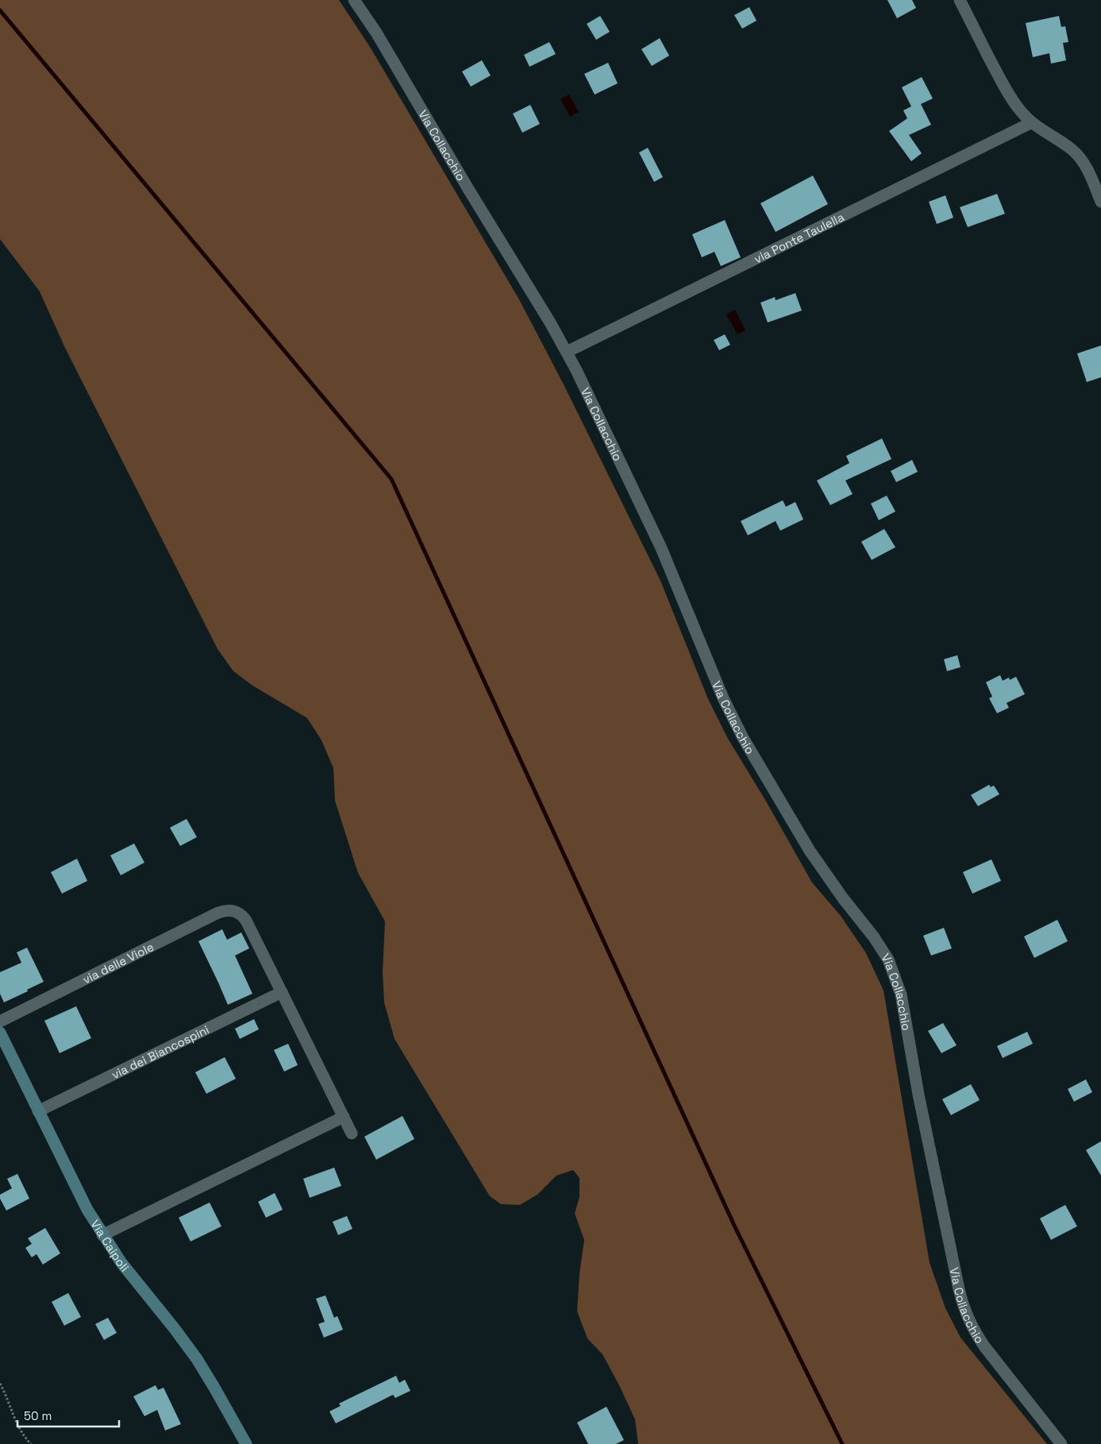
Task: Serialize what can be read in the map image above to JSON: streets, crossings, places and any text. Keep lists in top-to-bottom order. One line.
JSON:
{"streets":{"street":["Via Collacchio","via Ponte Taulella","via delle Viole","via dei Biancospini","Via Caipoli"]},"crossings":[["Via Collacchio","via Ponte Taulella"],["via delle Viole","via dei Biancospini"],["via dei Biancospini","Via Caipoli"]],"scale_bar":"50 m"}
